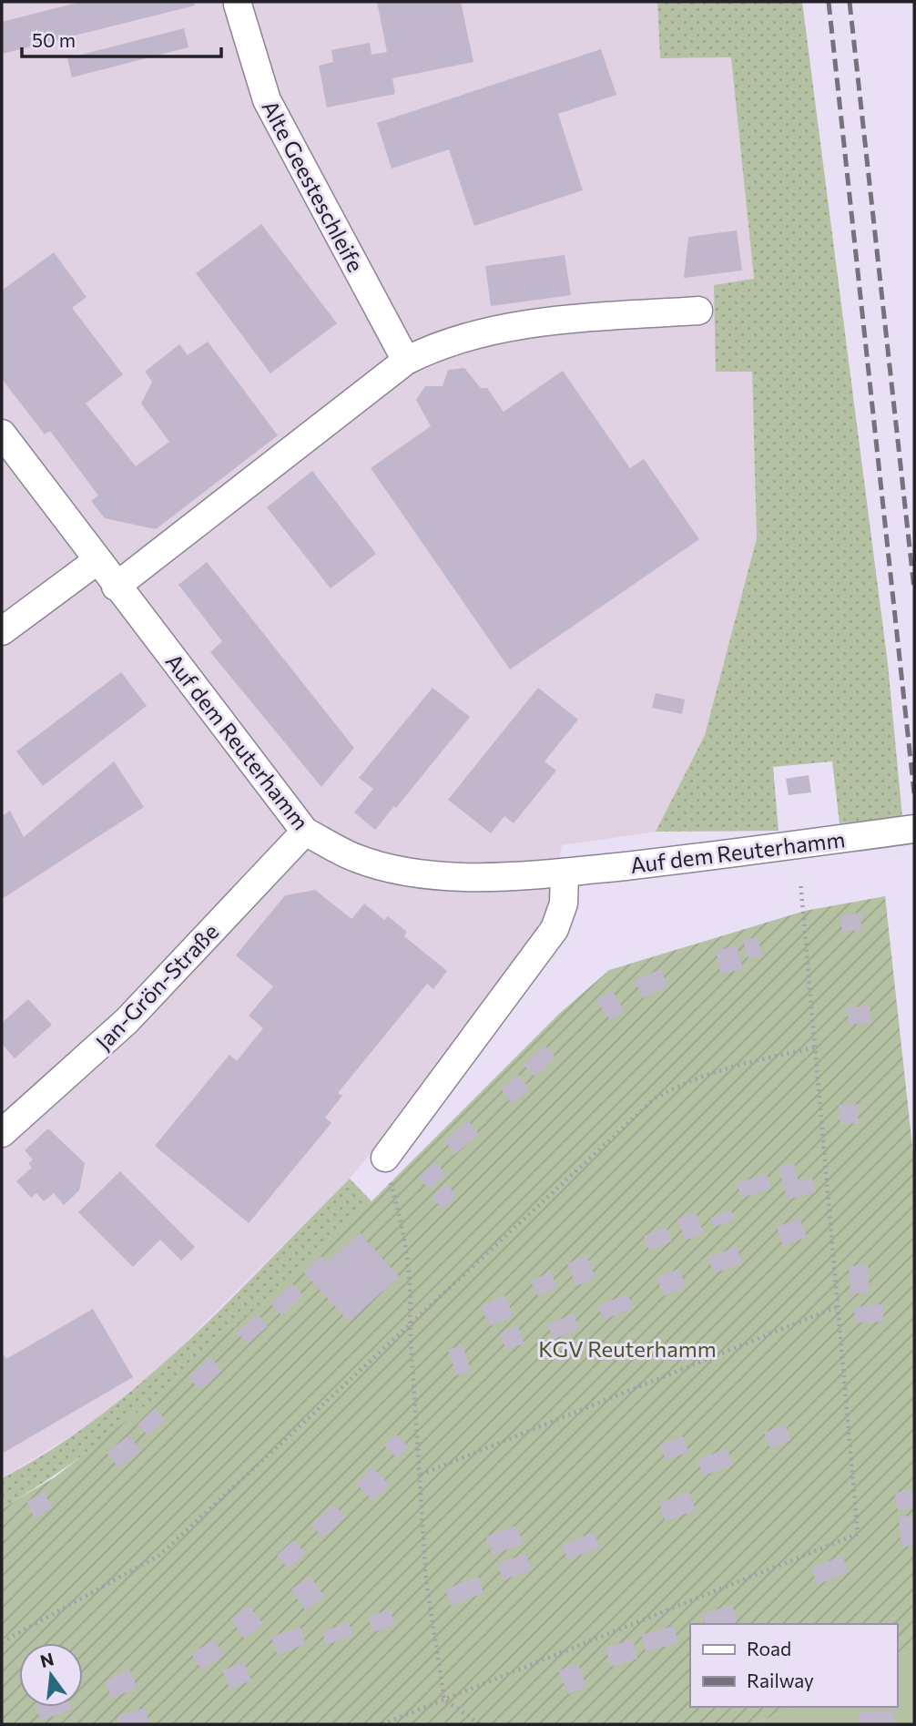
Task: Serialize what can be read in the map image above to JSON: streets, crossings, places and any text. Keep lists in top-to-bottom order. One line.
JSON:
{"streets":{"street":["Alte Geesteschleife","Auf dem Reuterhamm","Jan-Grön-Straße"]},"crossings":[["Auf dem Reuterhamm","Jan-Grön-Straße"]],"parks":["KGV Reuterhamm"],"legend":["Road","Railway"],"scale_bar":"50 m","north":"top"}
